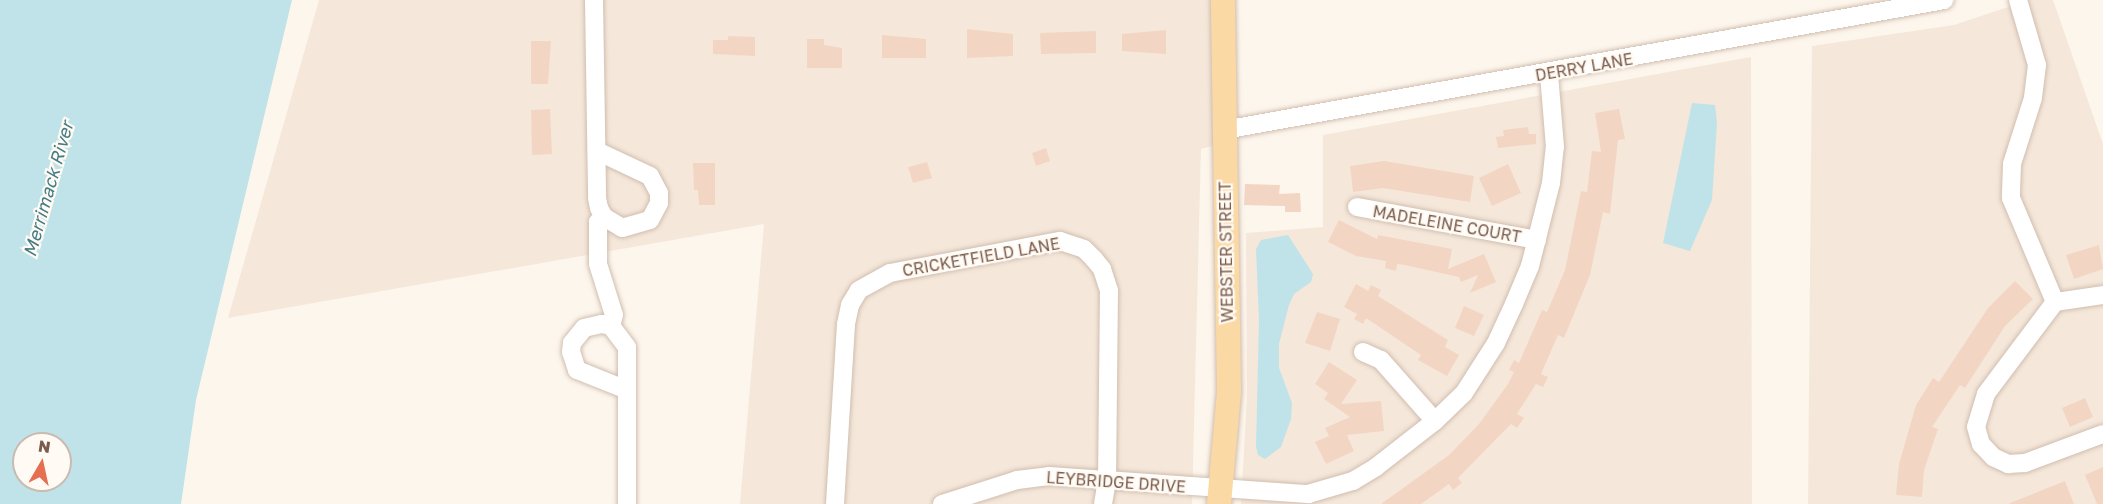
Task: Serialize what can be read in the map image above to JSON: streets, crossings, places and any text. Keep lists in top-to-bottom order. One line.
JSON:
{"streets":{"main road":["WEBSTER STREET"],"street":["DERRY LANE","MADELEINE COURT","CRICKETFIELD LANE","LEYBRIDGE DRIVE"]},"crossings":[["DERRY LANE","WEBSTER STREET"],["DERRY LANE","LEYBRIDGE DRIVE"],["MADELEINE COURT","LEYBRIDGE DRIVE"],["WEBSTER STREET","LEYBRIDGE DRIVE"],["CRICKETFIELD LANE","LEYBRIDGE DRIVE"]],"water":["Merrimack River"],"north":"top"}
